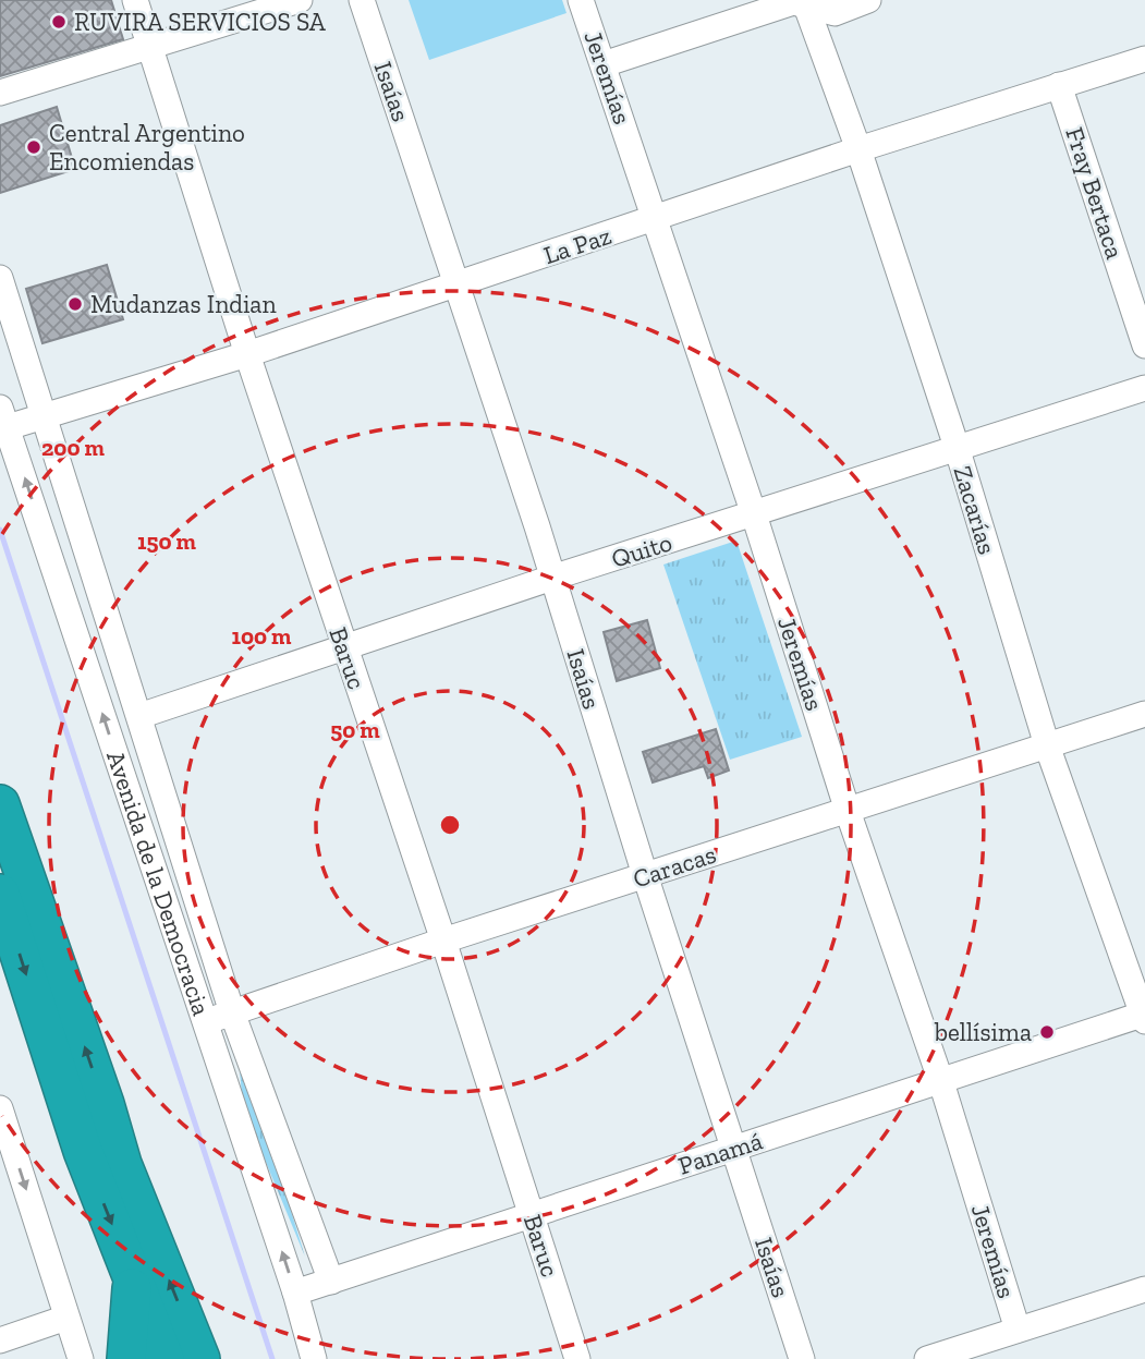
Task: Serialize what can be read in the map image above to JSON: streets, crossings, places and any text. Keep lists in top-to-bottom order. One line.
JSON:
{"streets":{"street":["Jeremías","Isaías","Fray Bertaca","La Paz","Zacarías","Quito","Baruc","Caracas","Avenida de la Democracia","Panamá"]},"crossings":[["Jeremías","La Paz"],["Jeremías","Quito"],["Jeremías","Caracas"],["Jeremías","Panamá"],["Isaías","La Paz"],["Isaías","Quito"],["Isaías","Caracas"],["Isaías","Panamá"],["Fray Bertaca","La Paz"],["La Paz","Zacarías"],["La Paz","Baruc"],["La Paz","Avenida de la Democracia"],["Zacarías","Quito"],["Zacarías","Caracas"],["Zacarías","Panamá"],["Quito","Baruc"],["Baruc","Caracas"],["Baruc","Panamá"],["Caracas","Avenida de la Democracia"],["Avenida de la Democracia","Panamá"]],"places":["RUVIRA SERVICIOS SA","Central Argentino Encomiendas","Mudanzas Indian","bellísima"],"rings":["200 m","150 m","100 m","50 m"]}
